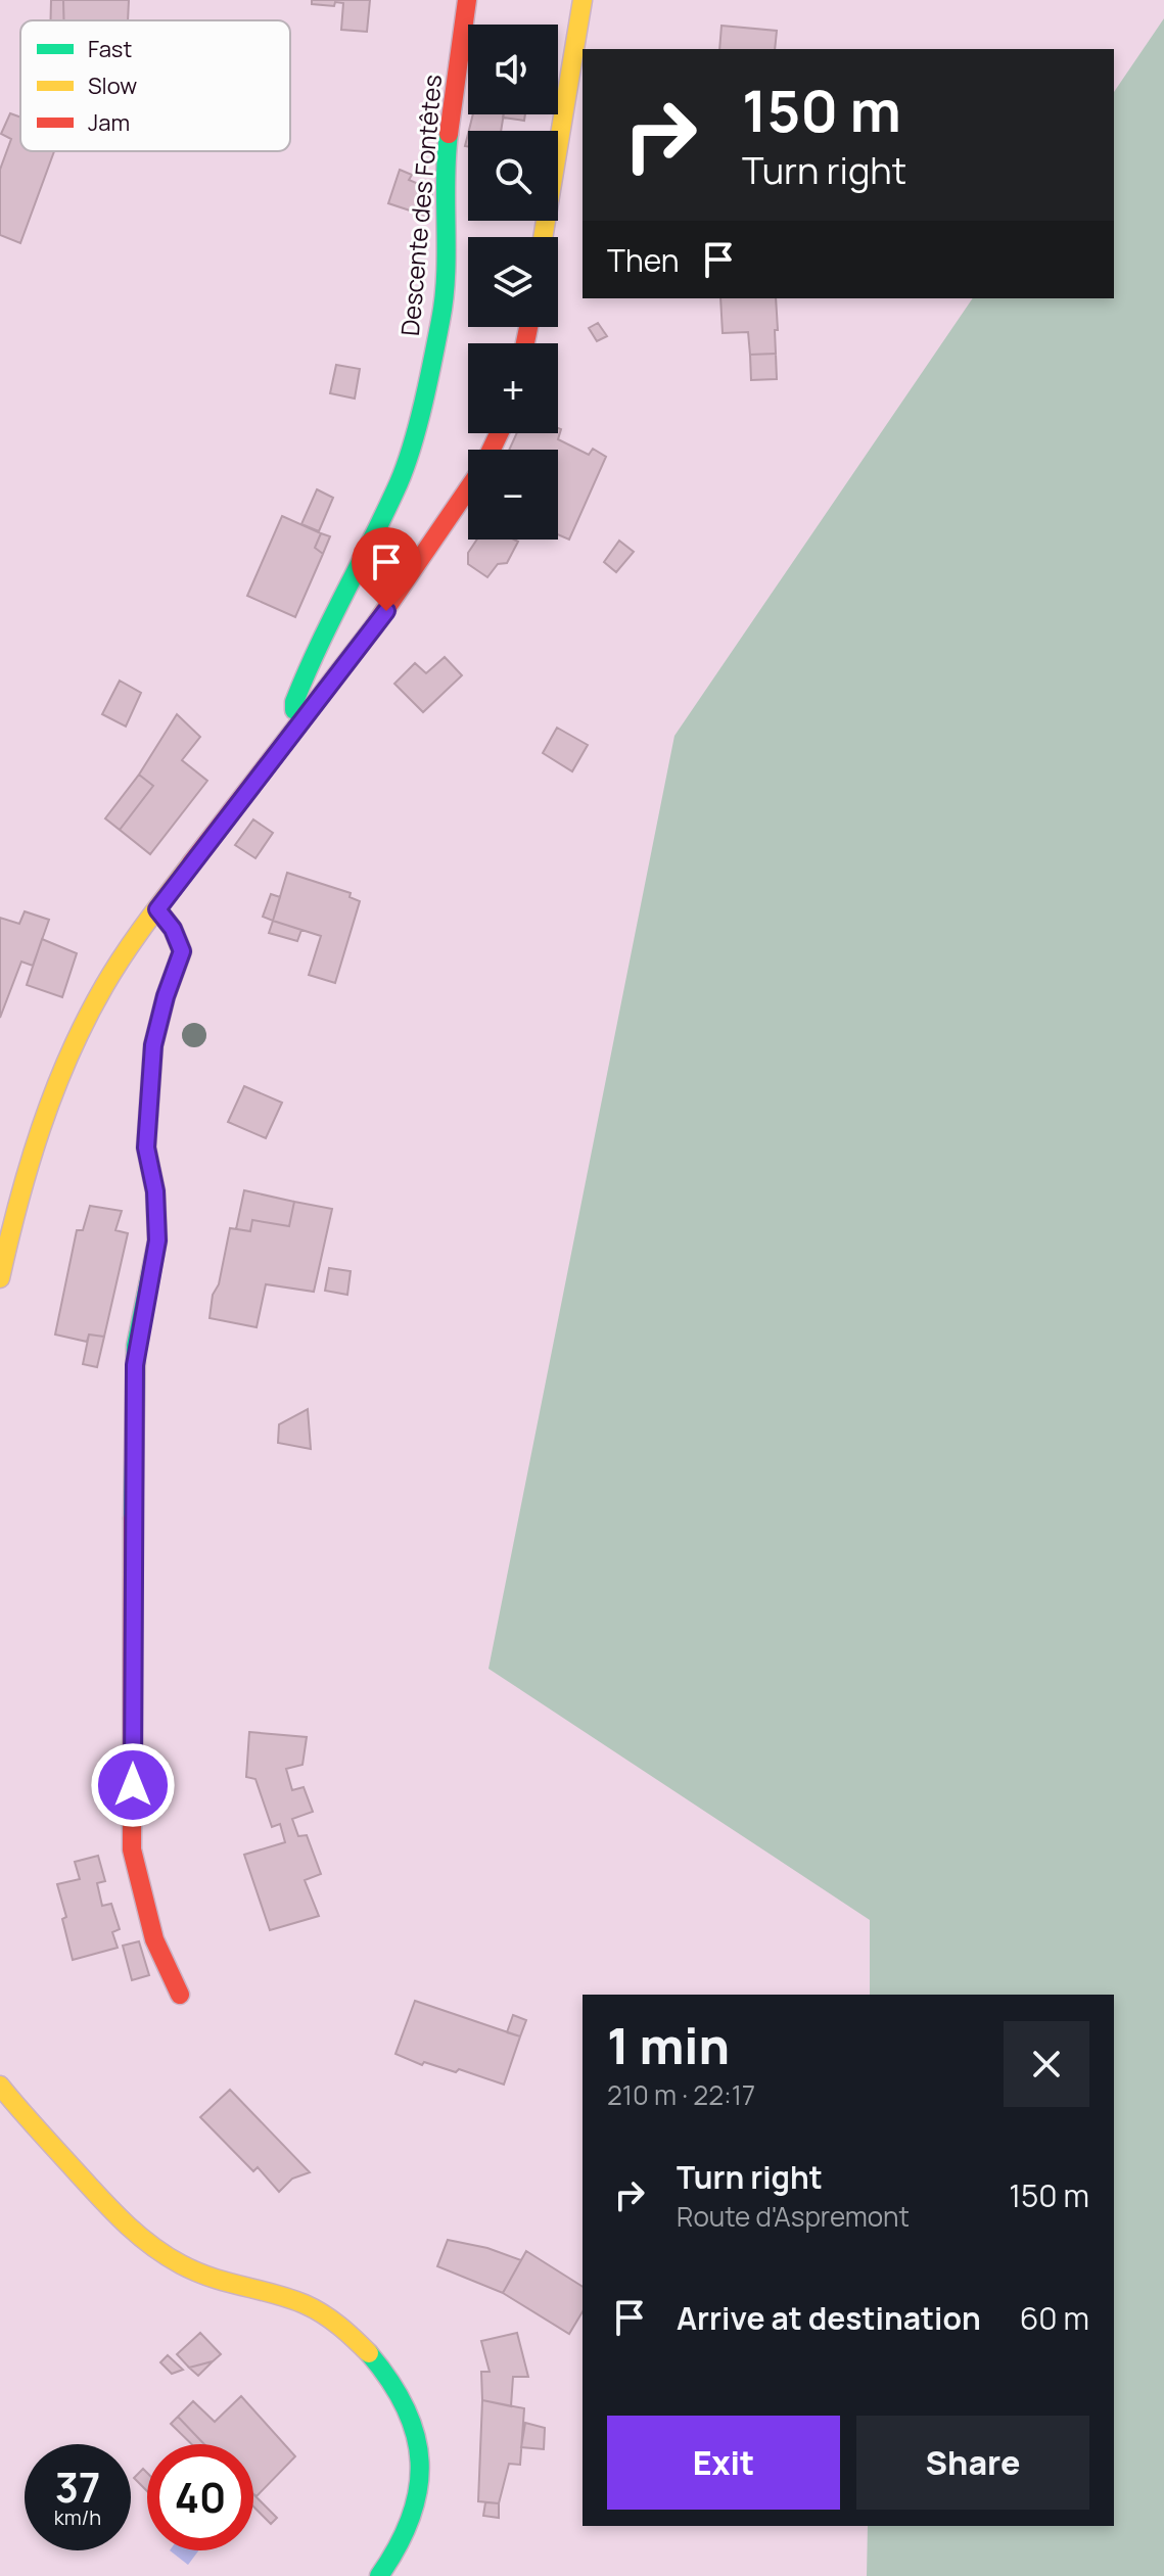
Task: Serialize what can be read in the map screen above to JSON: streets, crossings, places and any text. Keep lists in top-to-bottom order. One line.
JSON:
{"streets":{"street":["Descente des Fontêtes"]},"legend":["Fast","Slow","Jam"],"page":{"map_buttons":["+","−"],"turn":["150 m","Turn right"],"then":"Then","heading":["1 min","210 m · 22:17"],"list":[{"name":"Turn right","note":"Route d'Aspremont","value":"150 m"},{"name":"Arrive at destination","value":"60 m"}],"buttons":["Exit","Share"],"speed":"37 km/h","limit":"40"}}
